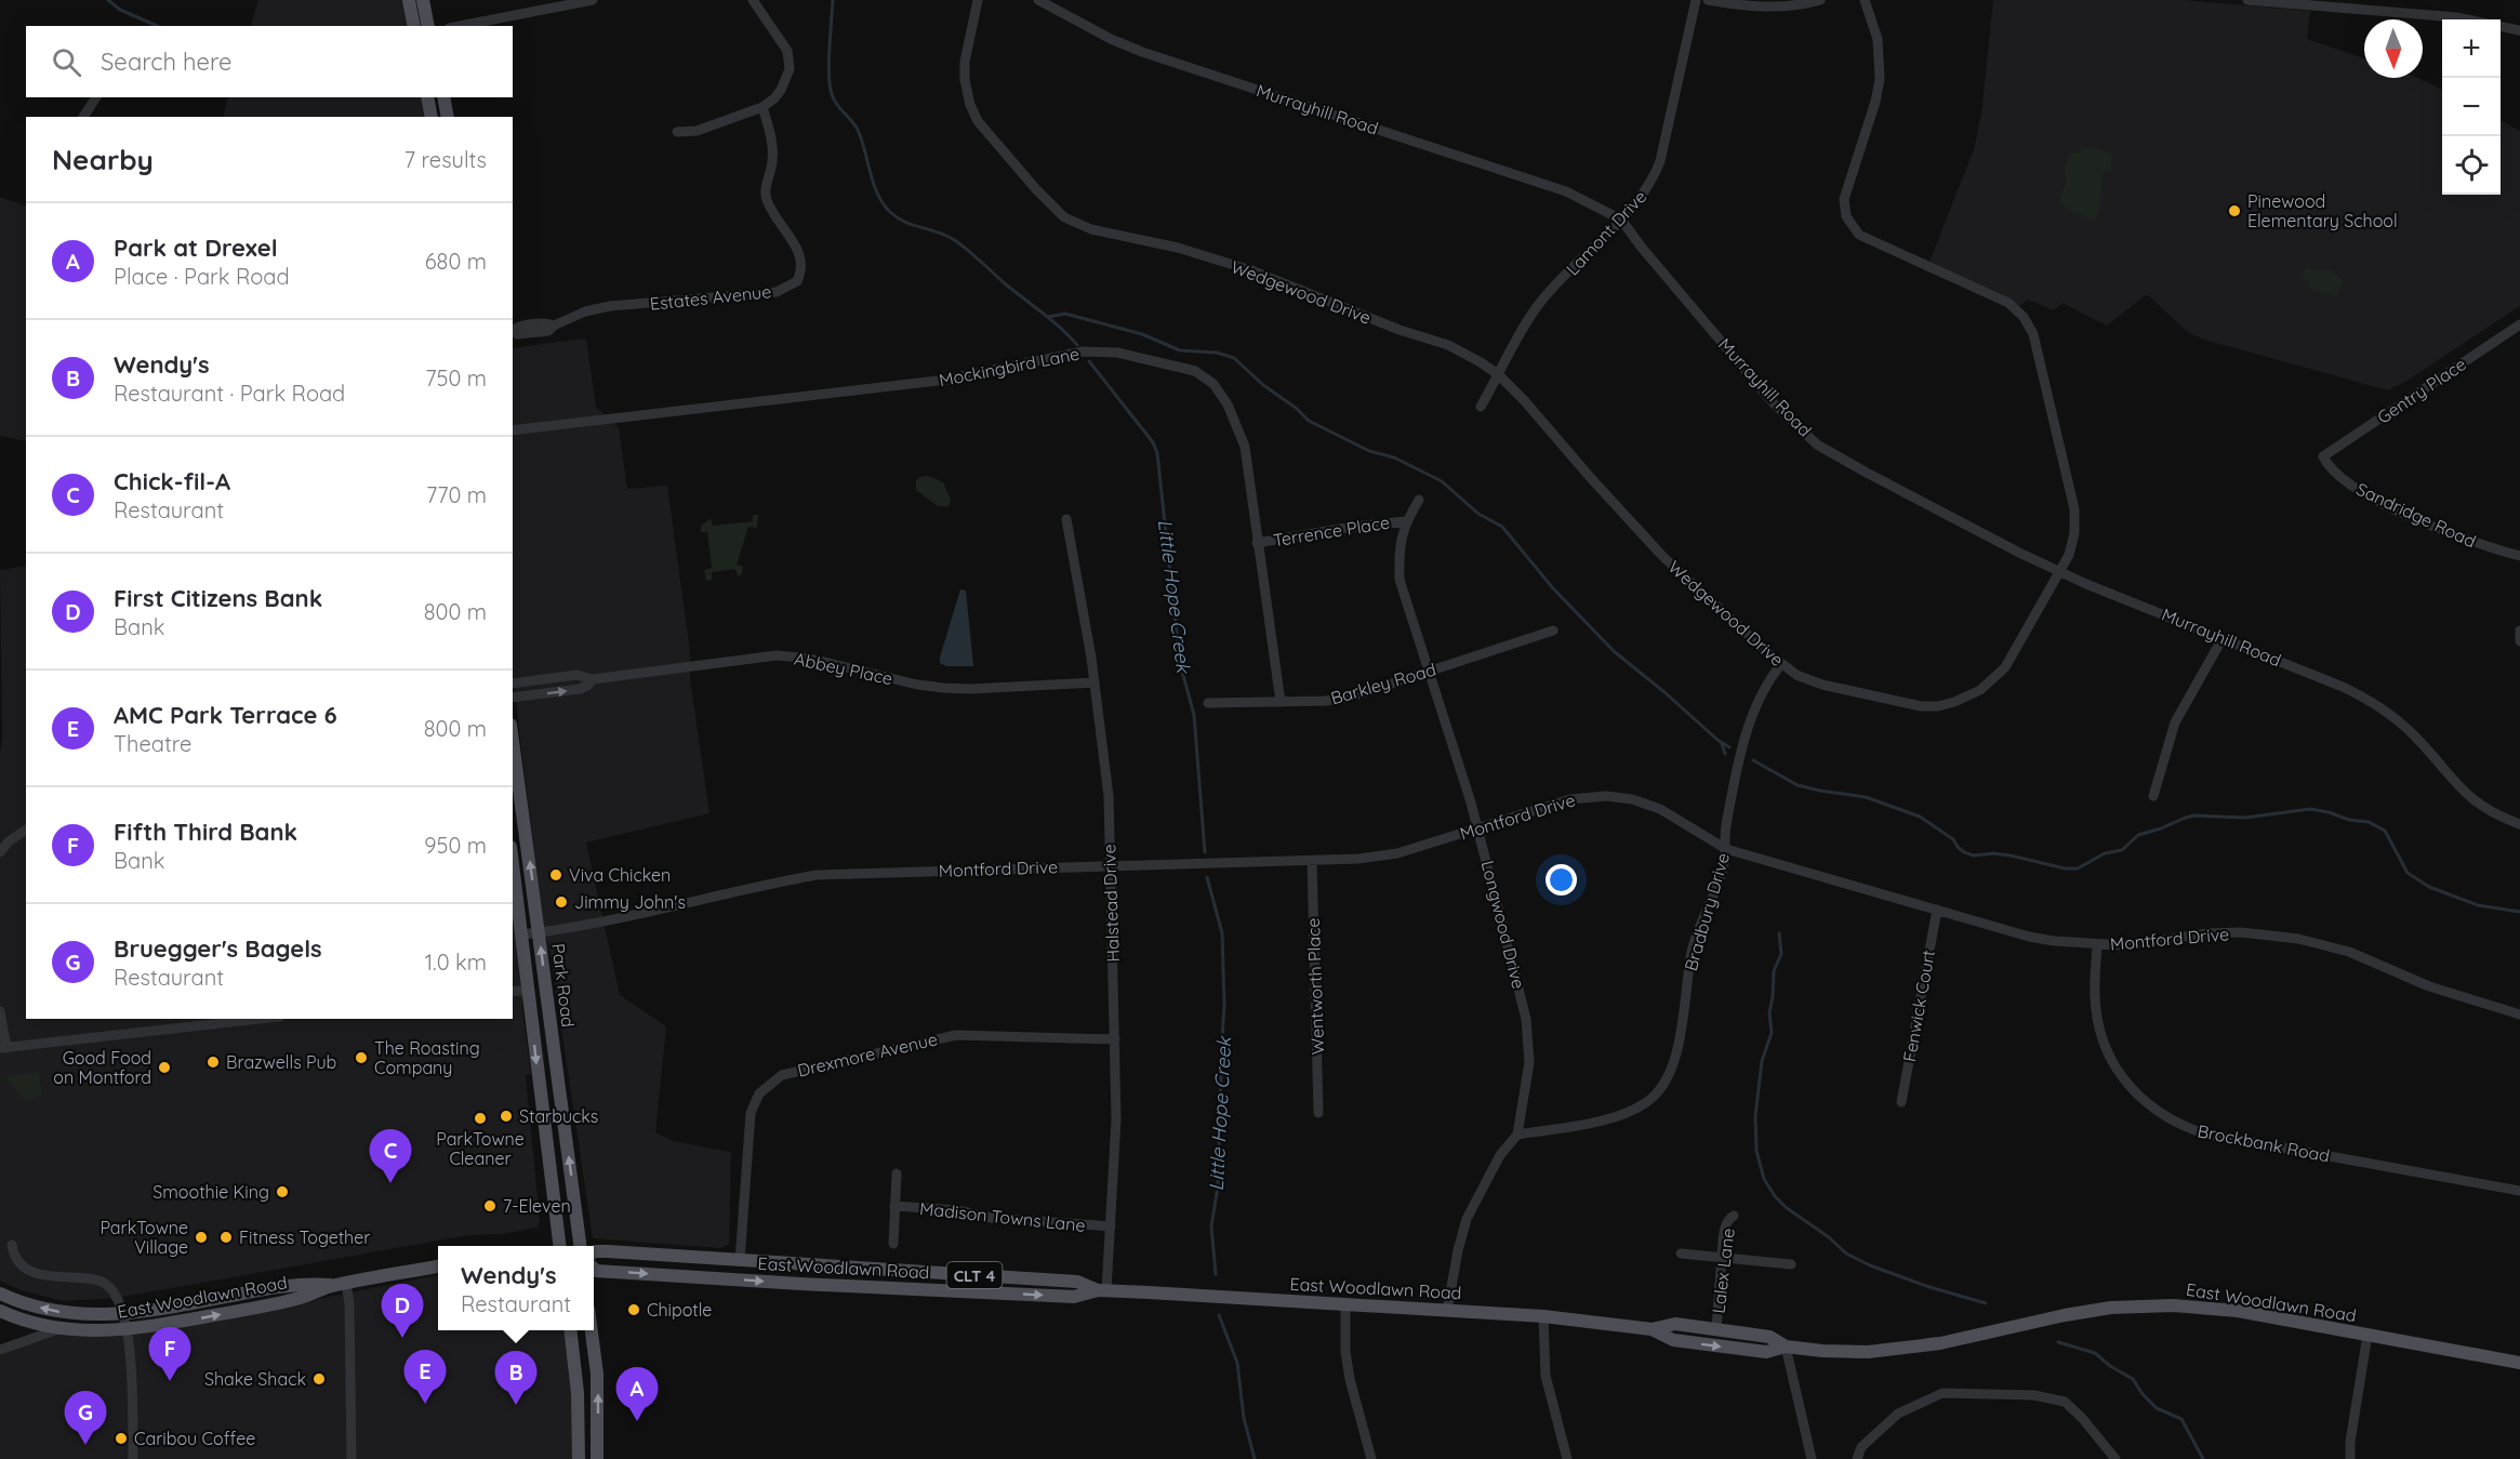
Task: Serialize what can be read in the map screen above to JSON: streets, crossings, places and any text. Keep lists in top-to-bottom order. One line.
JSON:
{"streets":{"main road":["Park Road","East Woodlawn Road","CLT 4"],"street":["Murrayhill Road","Lamont Drive","Wedgewood Drive","Estates Avenue","Mockingbird Lane","Gentry Place","Sandridge Road","Terrence Place","Abbey Place","Barkley Road","Montford Drive","Halstead Drive","Bradbury Drive","Longwood Drive","Wentworth Place","Fenwick Court","Drexmore Avenue","Brockbank Road","Madison Towns Lane","Lalex Lane"]},"crossings":[["Murrayhill Road","Lamont Drive"],["Murrayhill Road","Wedgewood Drive"],["Lamont Drive","Wedgewood Drive"],["Wedgewood Drive","Bradbury Drive"],["Mockingbird Lane","Terrence Place"],["Mockingbird Lane","Barkley Road"],["Gentry Place","Sandridge Road"],["Terrence Place","Longwood Drive"],["Abbey Place","Halstead Drive"],["Barkley Road","Longwood Drive"],["Montford Drive","Halstead Drive"],["Montford Drive","Bradbury Drive"],["Montford Drive","Longwood Drive"],["Montford Drive","Park Road"],["Montford Drive","Wentworth Place"],["Montford Drive","Fenwick Court"],["Montford Drive","Brockbank Road"],["Halstead Drive","Drexmore Avenue"],["Halstead Drive","Madison Towns Lane"],["Halstead Drive","East Woodlawn Road"],["Bradbury Drive","Longwood Drive"],["Longwood Drive","East Woodlawn Road"],["Drexmore Avenue","East Woodlawn Road"],["East Woodlawn Road","Lalex Lane"]],"water":["Little Hope Creek"],"places":["Pinewood Elementary School","Viva Chicken","Jimmy John's","The Roasting Company","Brazwells Pub","Good Food on Montford","Starbucks","ParkTowne Cleaner","Smoothie King","7-Eleven","ParkTowne Village","Fitness Together","Chipotle","Shake Shack","Caribou Coffee"],"north":"bottom","page":{"map_buttons":["+","−"],"search":"Search here","heading":["Nearby","7 results"],"list":[{"mark":"A","name":"Park at Drexel","note":"Place · Park Road","value":"680 m"},{"mark":"B","name":"Wendy's","note":"Restaurant · Park Road","value":"750 m"},{"mark":"C","name":"Chick-fil-A","note":"Restaurant","value":"770 m"},{"mark":"D","name":"First Citizens Bank","note":"Bank","value":"800 m"},{"mark":"E","name":"AMC Park Terrace 6","note":"Theatre","value":"800 m"},{"mark":"F","name":"Fifth Third Bank","note":"Bank","value":"950 m"},{"mark":"G","name":"Bruegger's Bagels","note":"Restaurant","value":"1.0 km"}],"pins":["C","D","F","E","B","A","G"],"popup":["Wendy's","Restaurant"]}}
